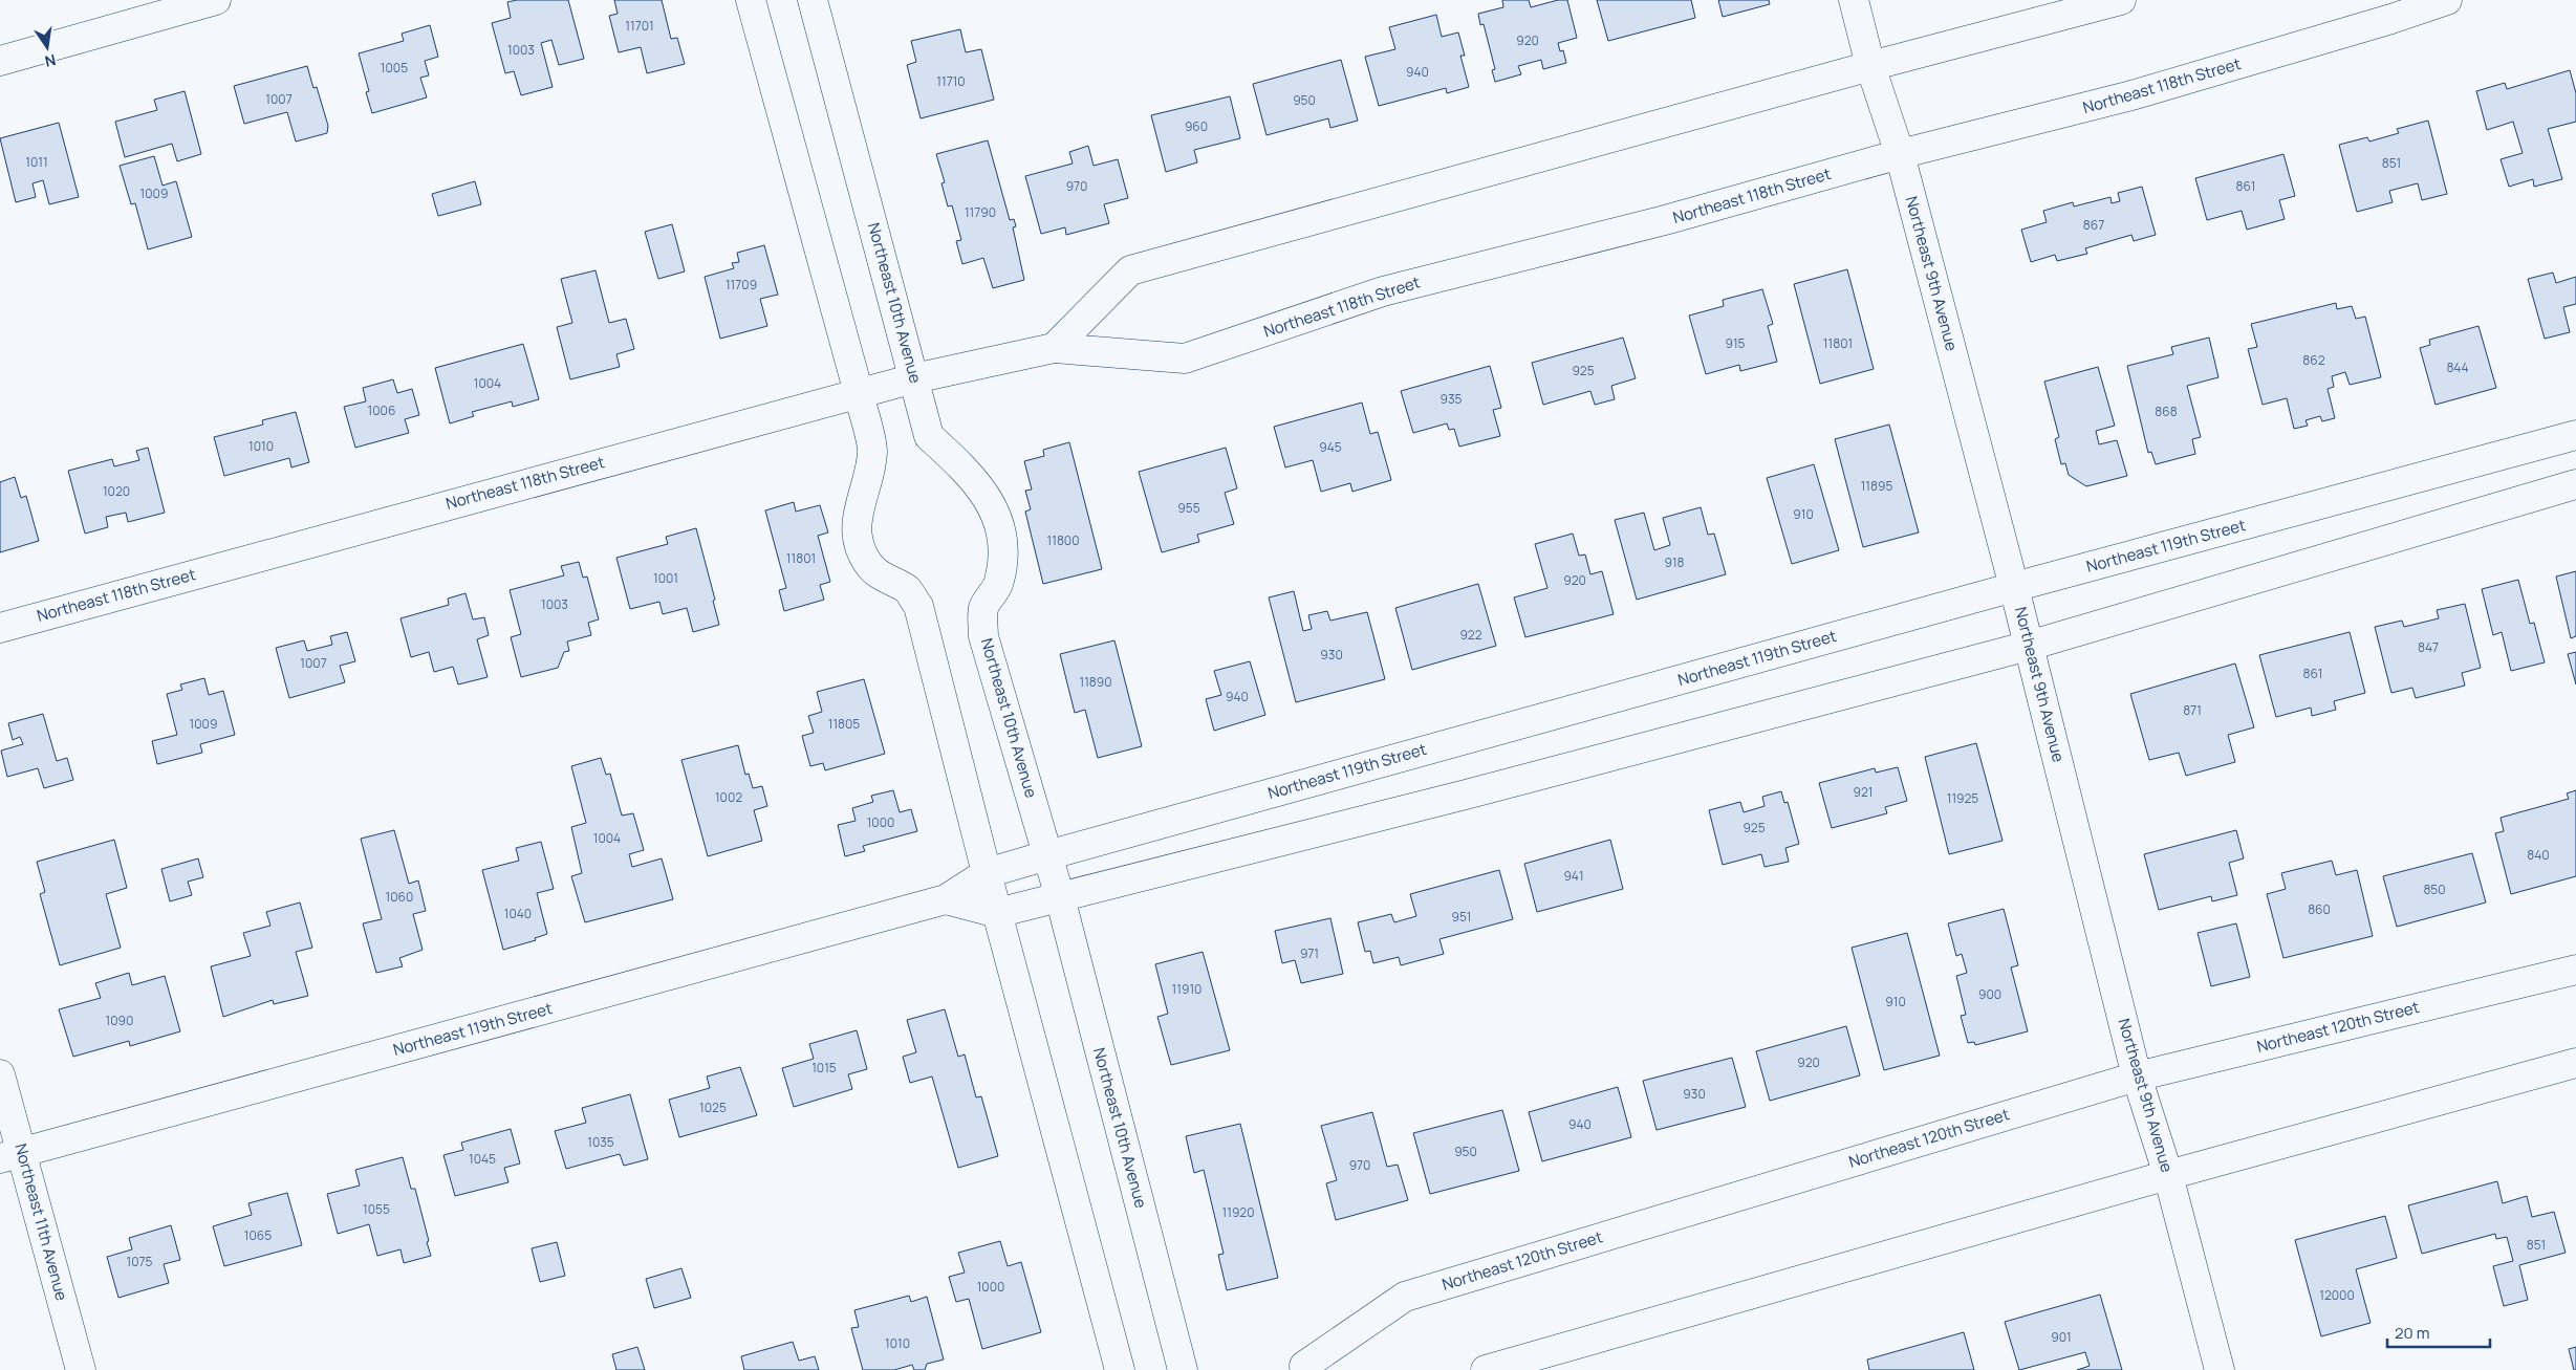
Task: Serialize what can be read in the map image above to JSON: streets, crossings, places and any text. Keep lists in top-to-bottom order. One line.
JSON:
{"streets":{"street":["Northeast 118th Street","Northeast 9th Avenue","Northeast 10th Avenue","Northeast 119th Street","Northeast 120th Street","Northeast 11th Avenue"]},"crossings":[["Northeast 118th Street","Northeast 9th Avenue"],["Northeast 118th Street","Northeast 10th Avenue"],["Northeast 9th Avenue","Northeast 119th Street"],["Northeast 9th Avenue","Northeast 120th Street"],["Northeast 10th Avenue","Northeast 119th Street"],["Northeast 119th Street","Northeast 11th Avenue"]],"house_numbers":["11701","920","1003","1005","940","11710","1007","950","960","1011","851","970","861","1009","11790","867","11709","915","11801","862","844","925","1004","935","1006","868","1010","945","11895","1020","955","910","11800","11801","918","1001","920","1003","922","847","930","1007","861","11890","940","871","1009","11805","921","1002","11925","1000","925","1004","840","941","850","1060","860","1040","951","971","11910","900","910","1090","920","1015","930","1025","940","1035","950","1045","970","1055","11920","1065","851","1075","1000","12000","901","1010"],"scale_bar":"20 m","north":"bottom"}
